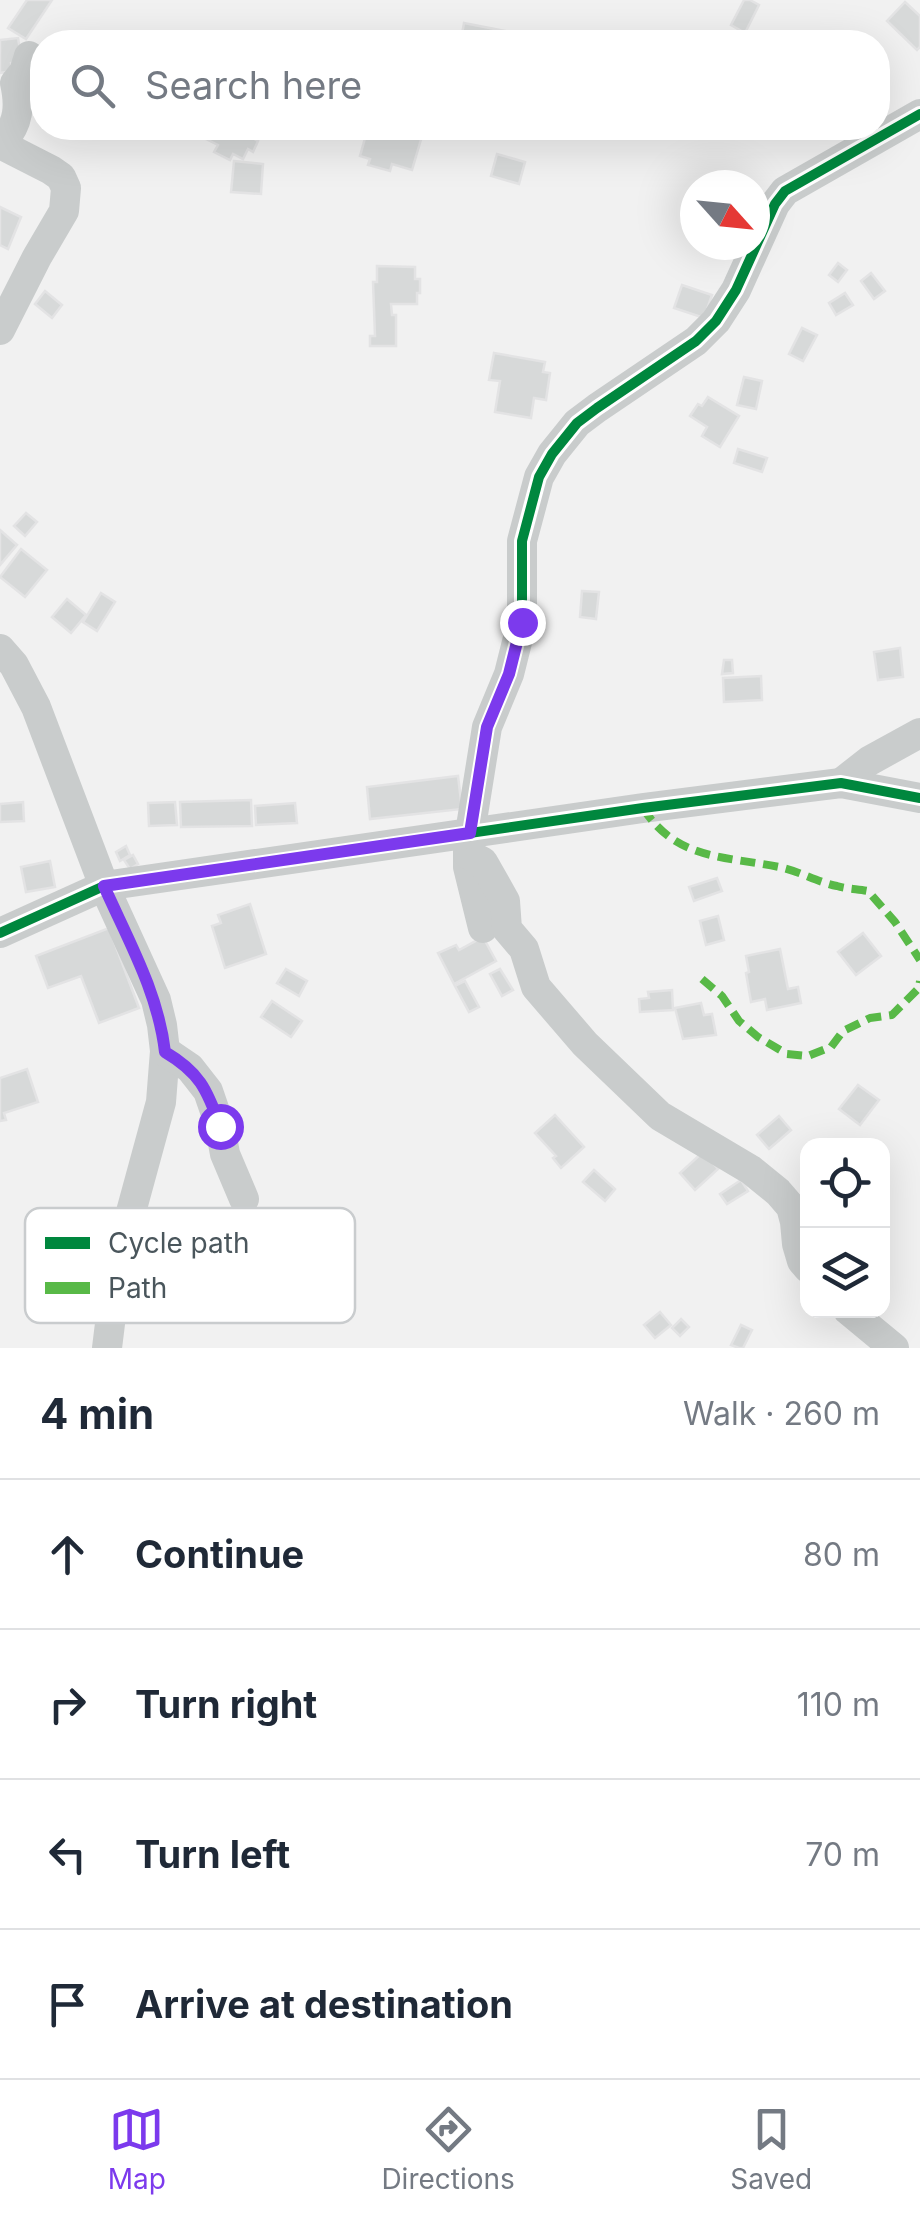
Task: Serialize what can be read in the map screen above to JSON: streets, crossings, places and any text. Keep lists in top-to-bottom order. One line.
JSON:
{"legend":["Cycle path","Path"],"north":"bottom right","page":{"search":"Search here","heading":["4 min","Walk · 260 m"],"list":[["Continue","80 m"],["Turn right","110 m"],["Turn left","70 m"],"Arrive at destination"],"nav":["Map","Directions","Saved"]}}
